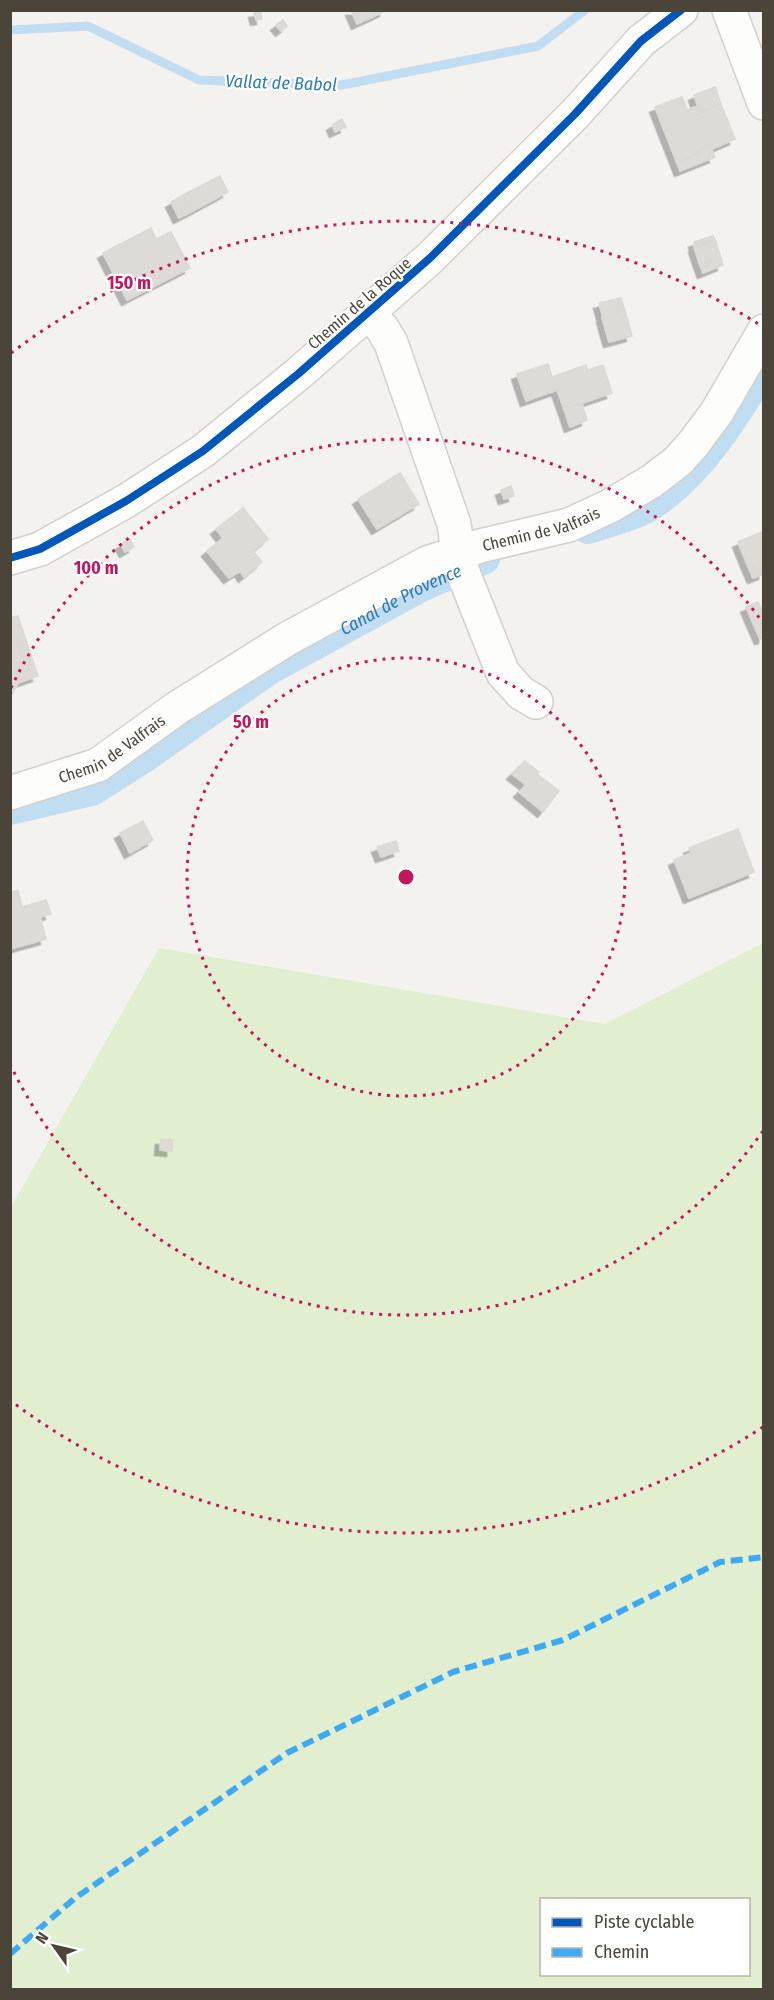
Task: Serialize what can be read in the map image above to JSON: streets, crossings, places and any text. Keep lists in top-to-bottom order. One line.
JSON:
{"streets":{"street":["Chemin de la Roque","Chemin de Valfrais"]},"water":["Vallat de Babol","Canal de Provence"],"legend":["Piste cyclable","Chemin"],"north":"top left","rings":["150 m","100 m","50 m"]}
